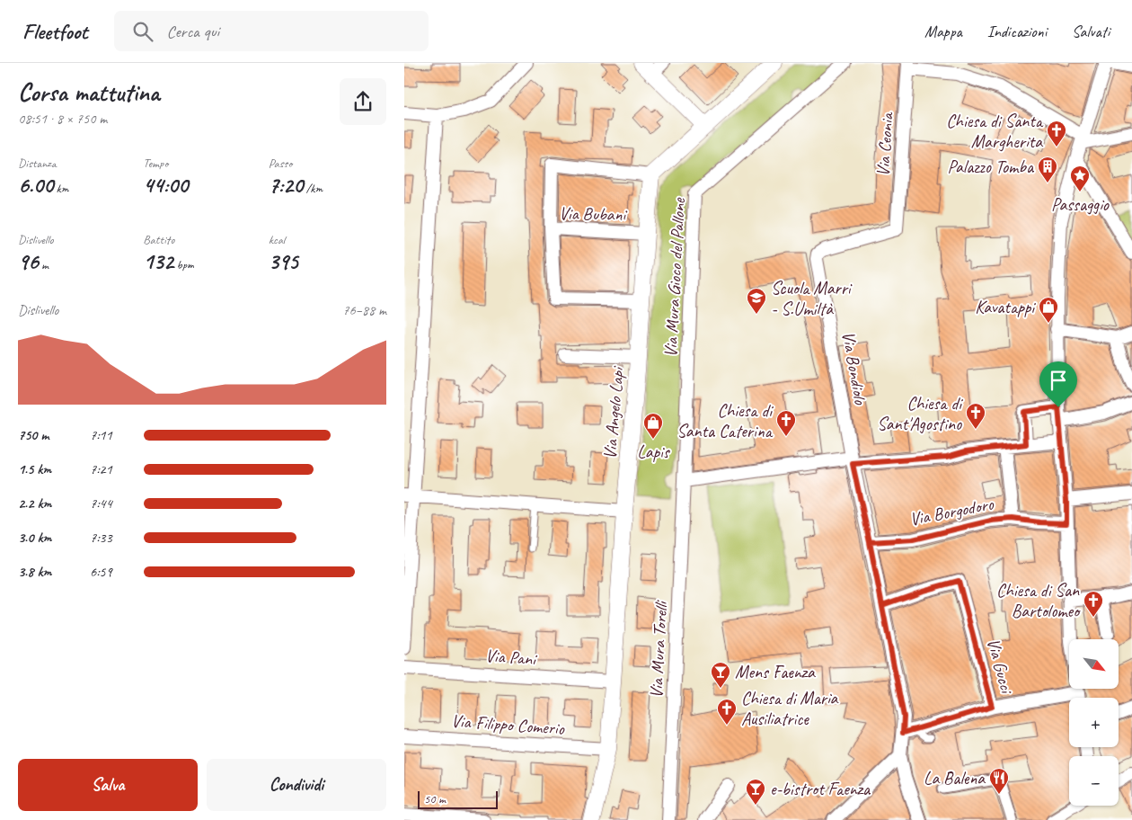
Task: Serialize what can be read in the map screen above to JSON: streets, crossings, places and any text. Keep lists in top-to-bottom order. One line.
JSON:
{"streets":{"street":["Via Ceonia","Via Bubani","Via Mura Gioco del Pallone","Via Bondiolo","Via Angelo Lapi","Via Borgodoro","Via Mura Torelli","Via Pani","Via Gucci","Via Filippo Comerio"]},"crossings":[["Via Ceonia","Via Bondiolo"],["Via Bubani","Via Angelo Lapi"],["Via Mura Gioco del Pallone","Via Mura Torelli"],["Via Bondiolo","Via Borgodoro"],["Via Bondiolo","Via Gucci"],["Via Angelo Lapi","Via Pani"],["Via Angelo Lapi","Via Filippo Comerio"]],"places":{"church":["Chiesa di Santa Margherita","Chiesa di Sant'Agostino","Chiesa di Santa Caterina","Chiesa di San Bartolomeo","Chiesa di Maria Ausiliatrice"],"building":["Palazzo Tomba"],"place":["Passaggio"],"school or university":["Scuola Marri - S.Umiltà"],"shop":["Kavatappi","Lapis"],"bar":["Mens Faenza","e-bistrot Faenza"],"restaurant":["La Balena"]},"scale_bar":"50 m","north":"bottom right","page":{"header":"Fleetfoot","search":"Cerca qui","nav":["Mappa","Indicazioni","Salvati"],"heading":["Corsa mattutina","08:51 · 8 × 750 m"],"stats":[["Distanza","6.00 km"],["Tempo","44:00"],["Passo","7:20 /km"],["Dislivello","96 m"],["Battito","132 bpm"],["kcal","395"]],"chart":["Dislivello","76–88 m"],"list":[{"name":"750 m","note":"7:11"},{"name":"1.5 km","note":"7:21"},{"name":"2.2 km","note":"7:44"},{"name":"3.0 km","note":"7:33"},{"name":"3.8 km","note":"6:59"}],"map_buttons":["+","−"],"buttons":["Salva","Condividi"],"scale":"50 m"}}
